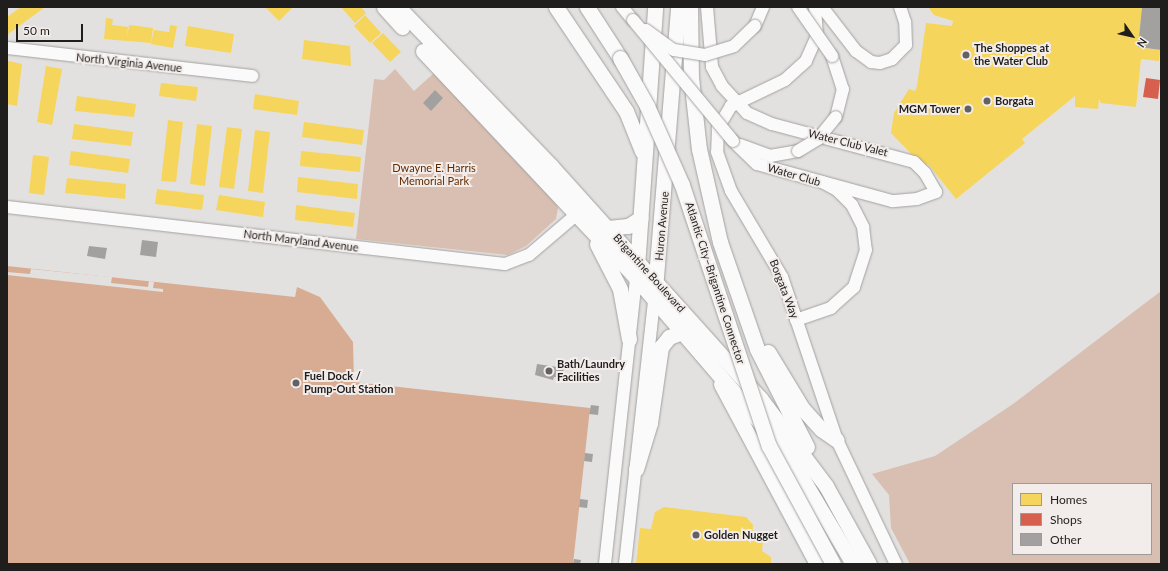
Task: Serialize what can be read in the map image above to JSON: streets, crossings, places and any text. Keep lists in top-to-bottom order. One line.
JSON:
{"streets":{"main road":["Huron Avenue","Brigantine Boulevard","Atlantic City–Brigantine Connector"],"street":["North Virginia Avenue","Water Club Valet","Water Club","North Maryland Avenue","Borgata Way"]},"crossings":[["Water Club Valet","Water Club"],["Water Club Valet","Borgata Way"],["Water Club","Borgata Way"],["Huron Avenue","Brigantine Boulevard"],["North Maryland Avenue","Brigantine Boulevard"],["Brigantine Boulevard","Atlantic City–Brigantine Connector"]],"parks":["Dwayne E. Harris Memorial Park"],"places":["The Shoppes at the Water Club","Borgata","MGM Tower","Bath/Laundry Facilities","Fuel Dock / Pump-Out Station","Golden Nugget"],"legend":["Homes","Shops","Other"],"scale_bar":"50 m","north":"bottom right"}
